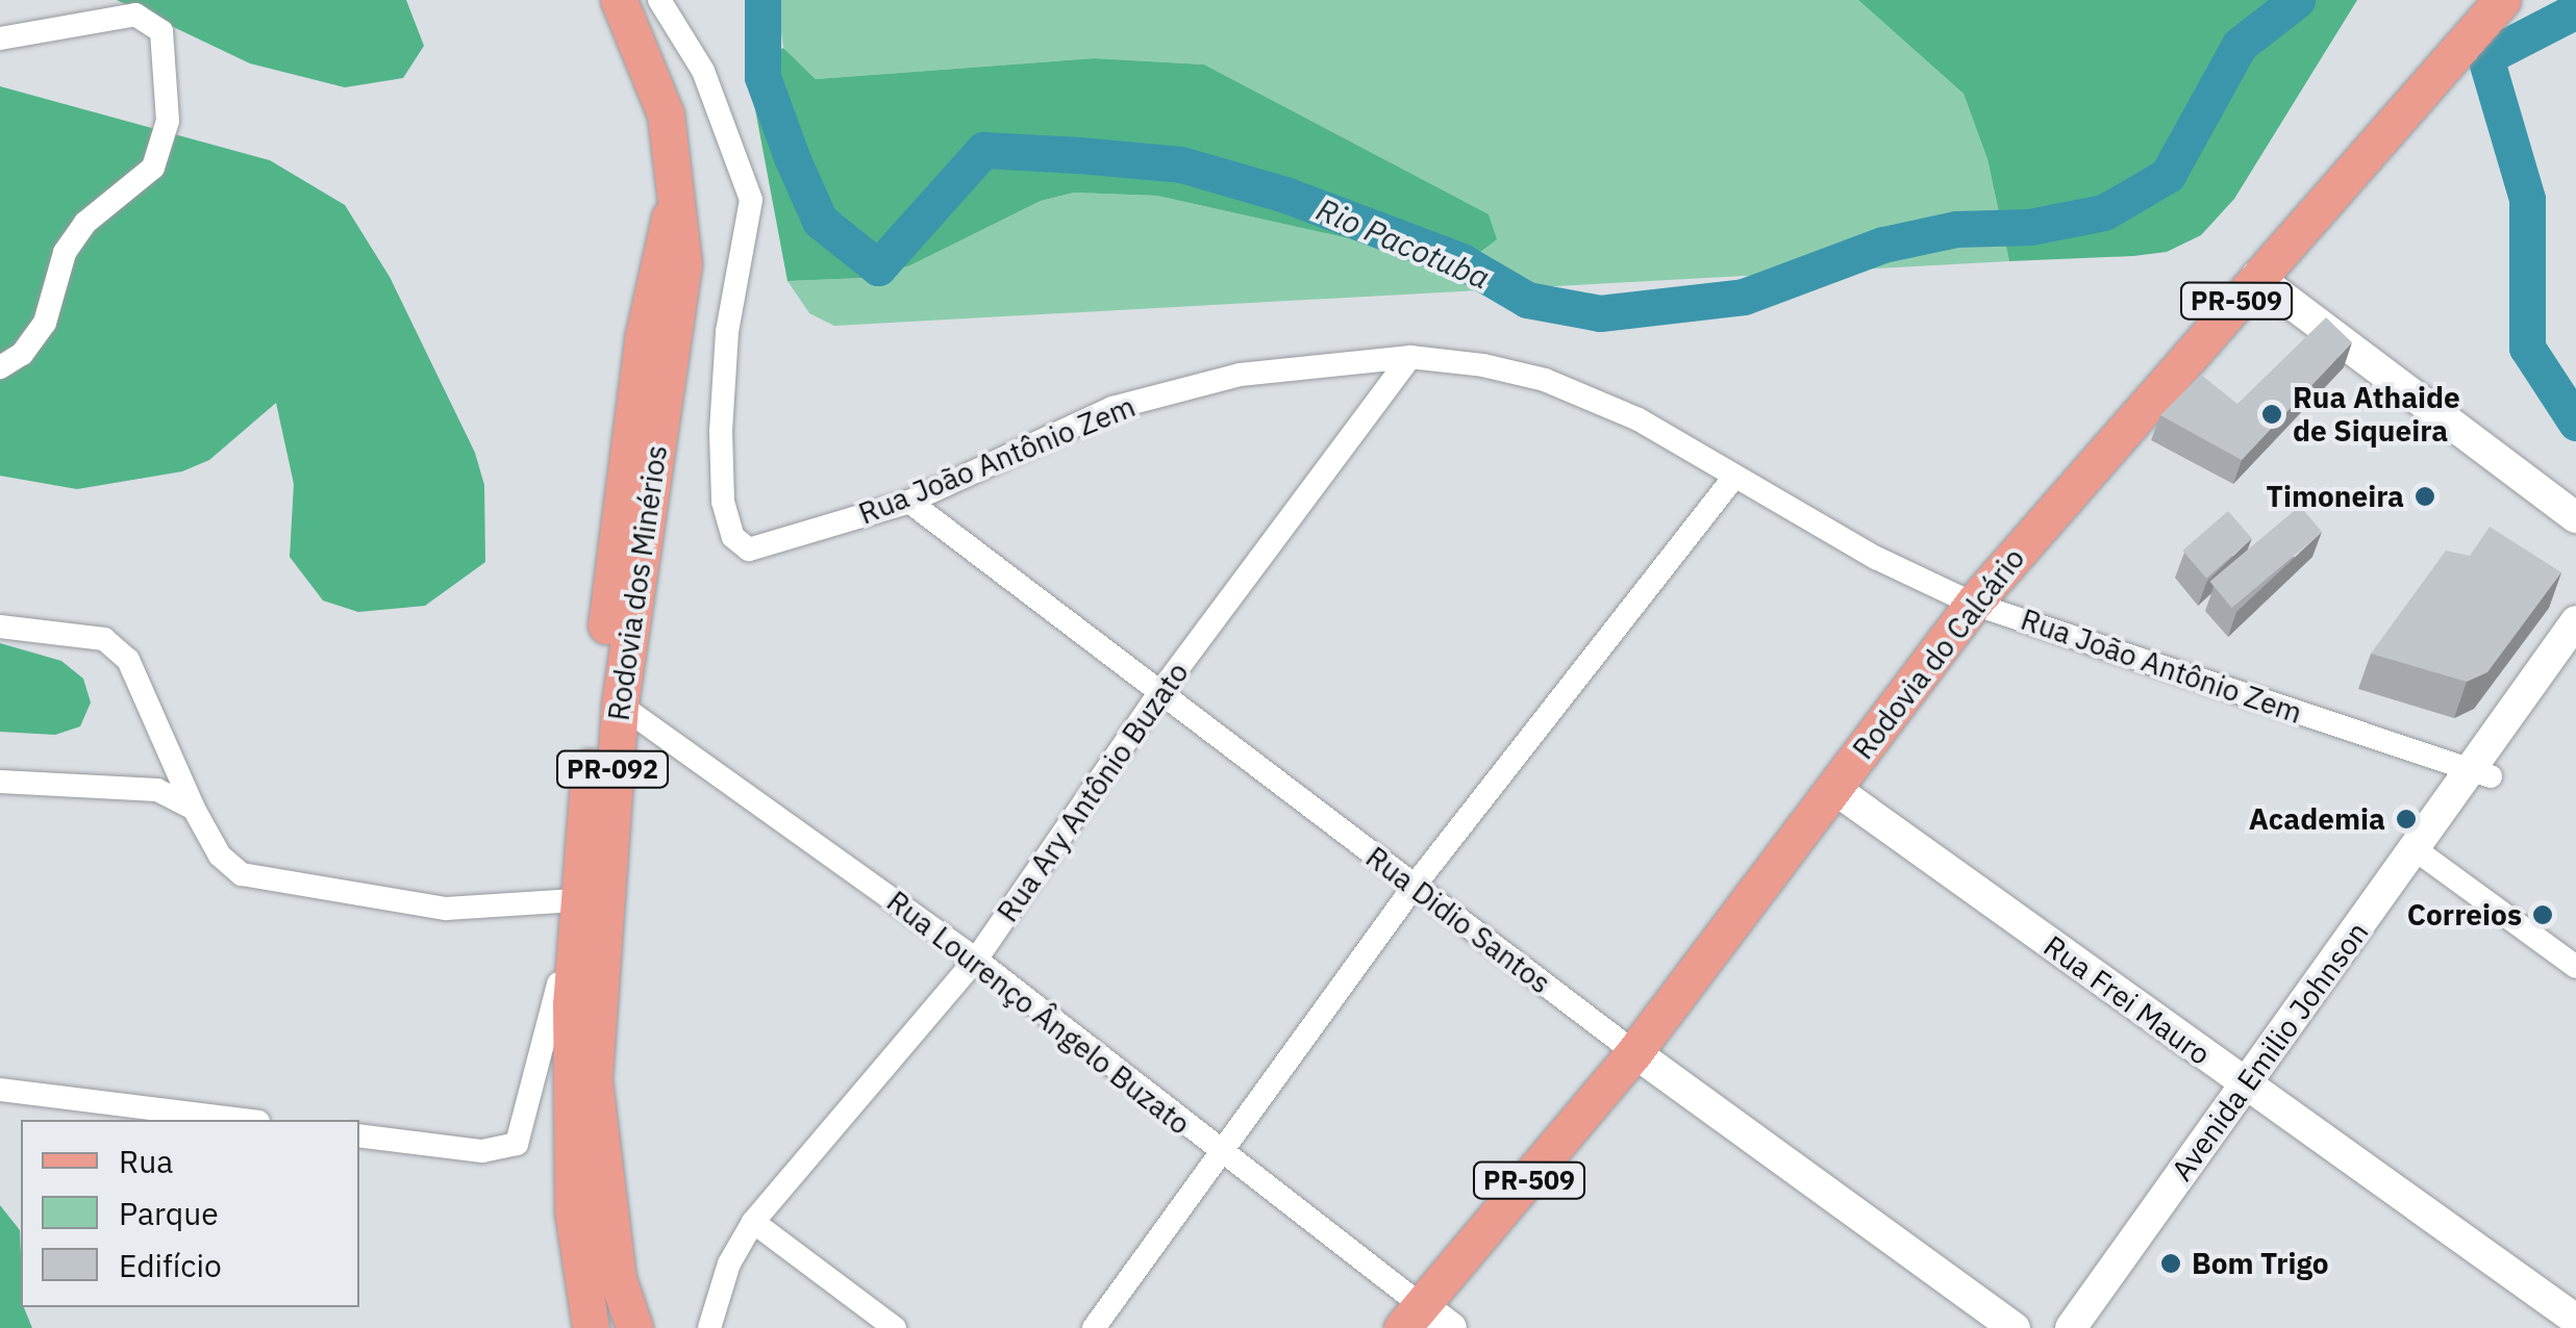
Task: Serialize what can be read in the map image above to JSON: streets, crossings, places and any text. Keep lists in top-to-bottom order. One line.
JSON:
{"streets":{"main road":["PR-509","Rodovia dos Minérios","Rodovia do Calcário","PR-092"],"street":["Rua João Antônio Zem","Rua Ary Antônio Buzato","Rua Didio Santos","Rua Frei Mauro","Rua Lourenço Ângelo Buzato","Avenida Emilio Johnson"]},"crossings":[["Rua João Antônio Zem","Rodovia do Calcário"],["Rua João Antônio Zem","Rua Ary Antônio Buzato"],["Rua João Antônio Zem","Rua Didio Santos"],["Rua João Antônio Zem","Avenida Emilio Johnson"],["Rodovia dos Minérios","Rua Lourenço Ângelo Buzato"],["Rodovia do Calcário","Rua Didio Santos"],["Rodovia do Calcário","Rua Frei Mauro"],["Rodovia do Calcário","Rua Lourenço Ângelo Buzato"],["Rua Ary Antônio Buzato","Rua Didio Santos"],["Rua Ary Antônio Buzato","Rua Lourenço Ângelo Buzato"],["Rua Frei Mauro","Avenida Emilio Johnson"]],"water":["Rio Pacotuba"],"places":["Rua Athaide de Siqueira","Timoneira","Academia","Correios","Bom Trigo"],"legend":["Rua","Parque","Edifício"]}
